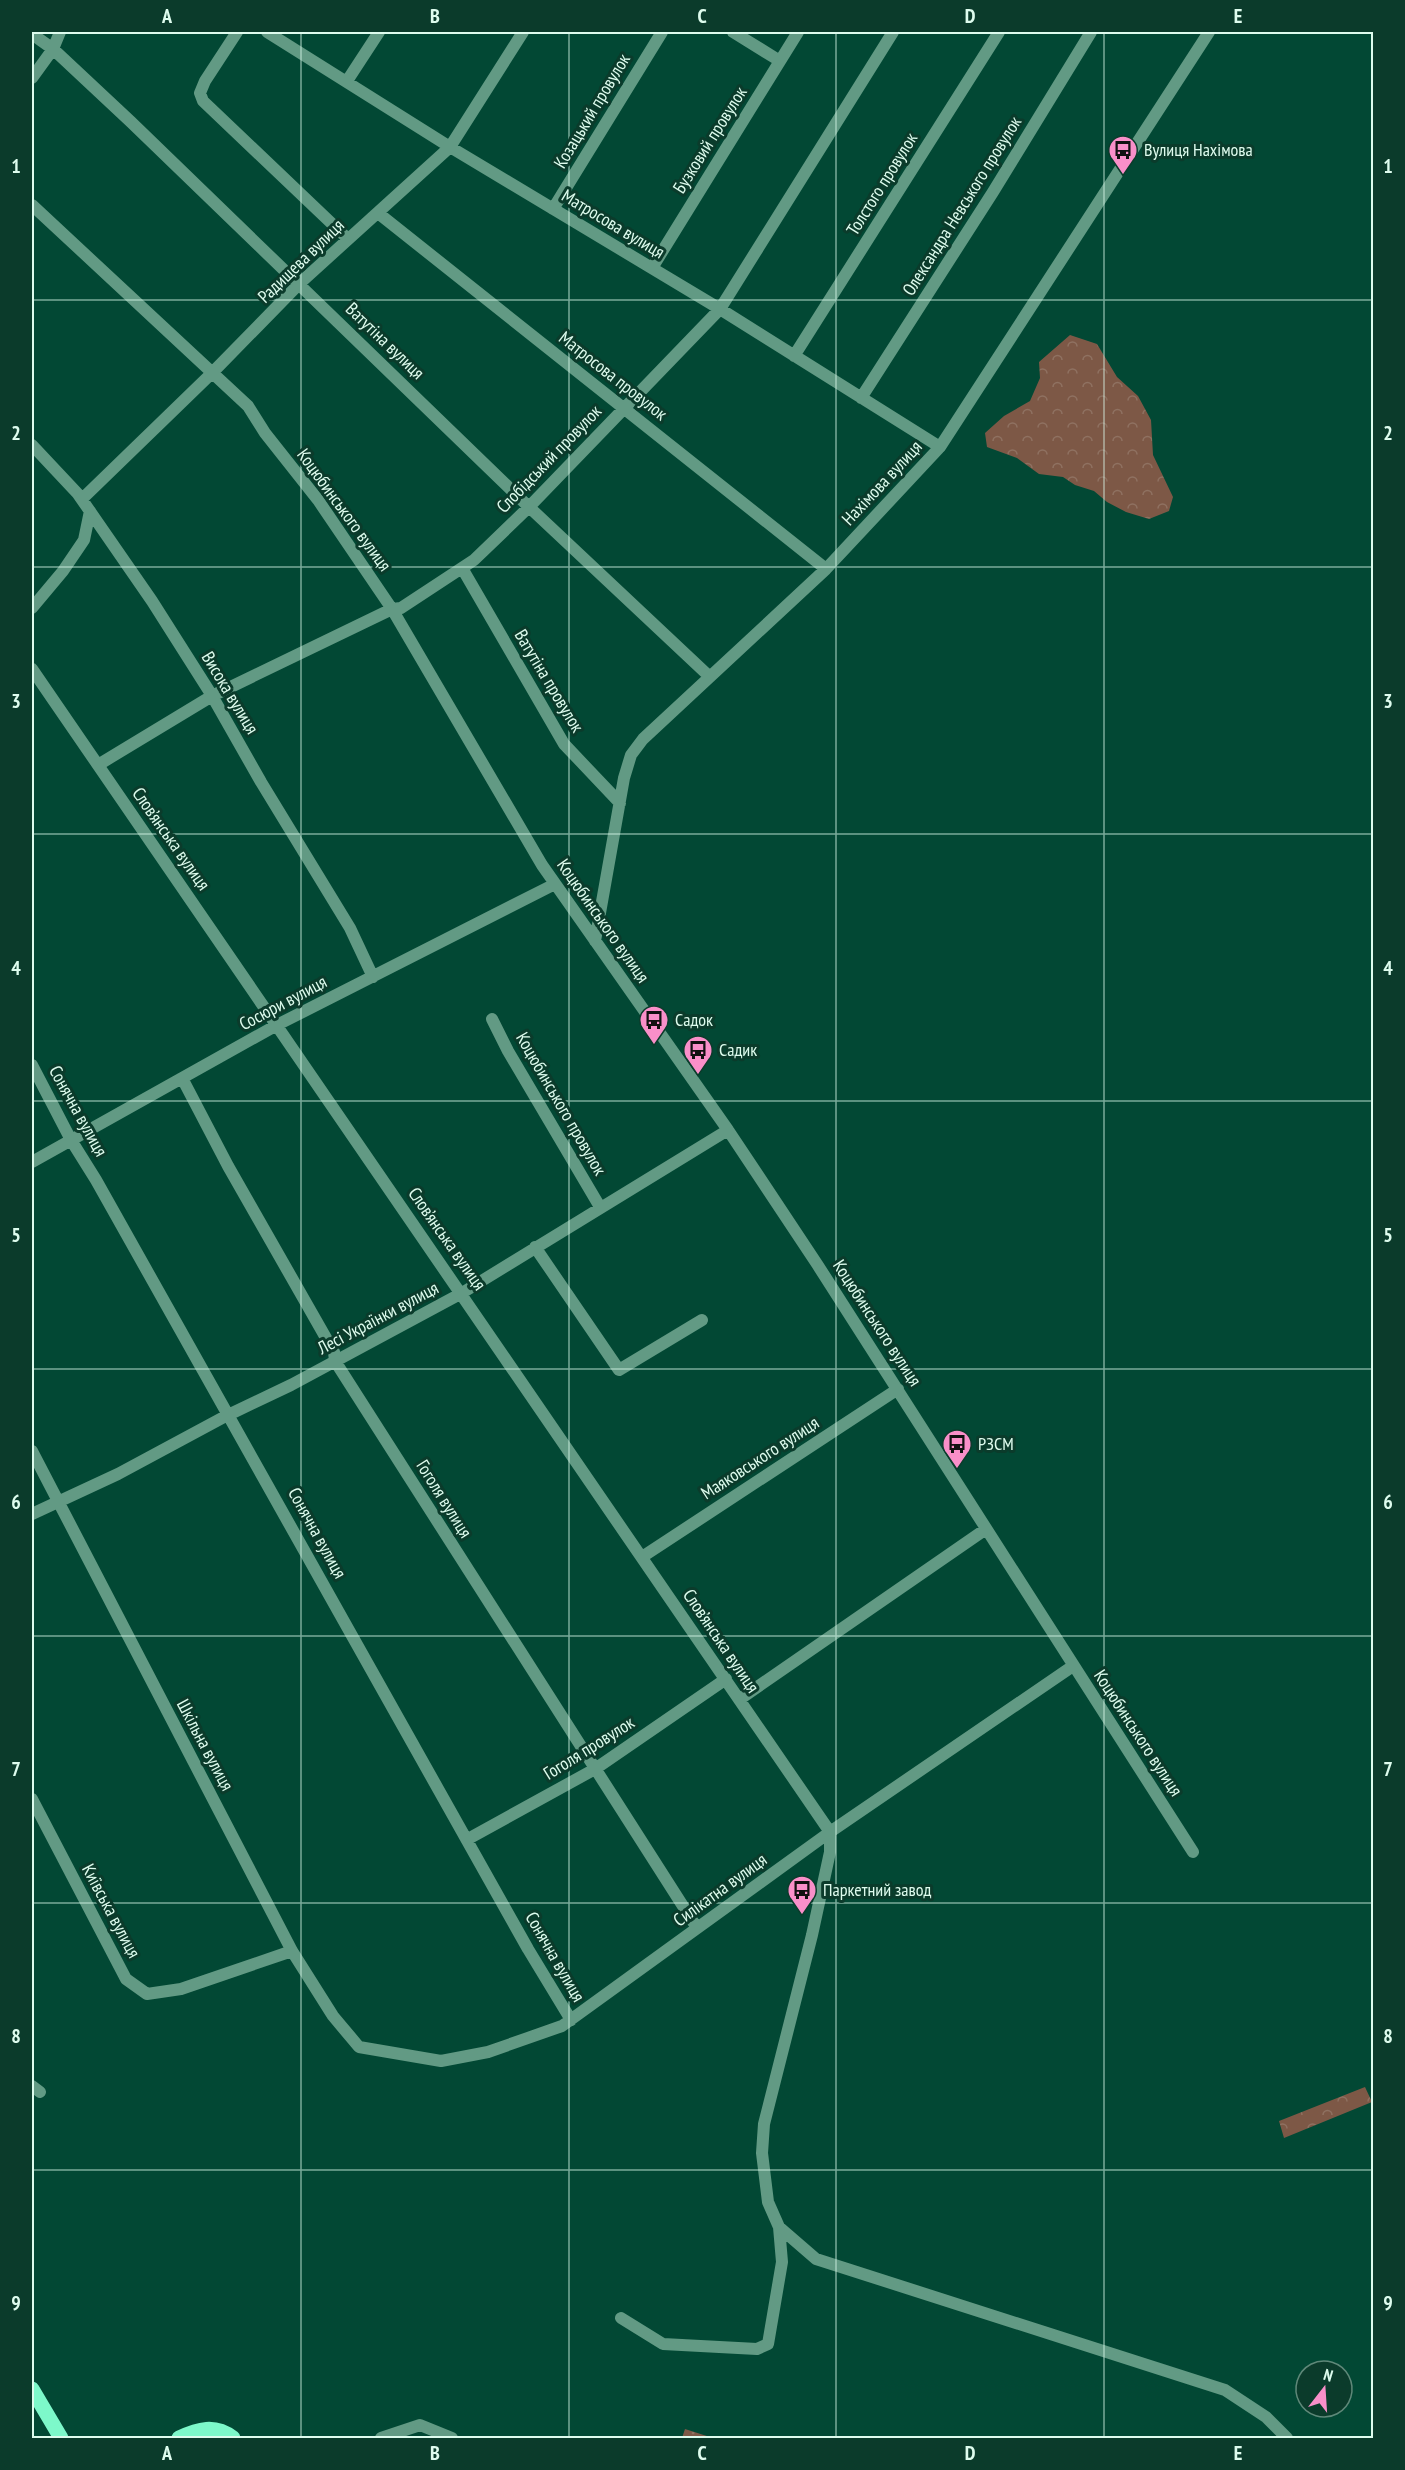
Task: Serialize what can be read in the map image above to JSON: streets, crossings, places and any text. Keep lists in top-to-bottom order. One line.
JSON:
{"streets":{"street":["Козацький провулок","Бузковий провулок","Толстого провулок","Олександра Невського провулок","Матросова вулиця","Радищева вулиця","Ватутіна вулиця","Матросова провулок","Слобідський провулок","Нахімова вулиця","Коцюбинського вулиця","Ватутіна провулок","Висока вулиця","Слов’янська вулиця","Сосюри вулиця","Коцюбинського провулок","Сонячна вулиця","Лесі Українки вулиця","Маяковського вулиця","Гоголя вулиця","Шкільна вулиця","Гоголя провулок","Силікатна вулиця","Київська вулиця"]},"crossings":[["Козацький провулок","Матросова вулиця"],["Бузковий провулок","Матросова вулиця"],["Толстого провулок","Матросова вулиця"],["Олександра Невського провулок","Матросова вулиця"],["Матросова вулиця","Радищева вулиця"],["Матросова вулиця","Слобідський провулок"],["Матросова вулиця","Нахімова вулиця"],["Радищева вулиця","Ватутіна вулиця"],["Радищева вулиця","Матросова провулок"],["Радищева вулиця","Коцюбинського вулиця"],["Радищева вулиця","Висока вулиця"],["Ватутіна вулиця","Слобідський провулок"],["Ватутіна вулиця","Нахімова вулиця"],["Матросова провулок","Слобідський провулок"],["Матросова провулок","Нахімова вулиця"],["Слобідський провулок","Коцюбинського вулиця"],["Слобідський провулок","Ватутіна провулок"],["Слобідський провулок","Висока вулиця"],["Слобідський провулок","Слов’янська вулиця"],["Нахімова вулиця","Коцюбинського вулиця"],["Нахімова вулиця","Ватутіна провулок"],["Коцюбинського вулиця","Сосюри вулиця"],["Коцюбинського вулиця","Лесі Українки вулиця"],["Коцюбинського вулиця","Маяковського вулиця"],["Коцюбинського вулиця","Силікатна вулиця"],["Висока вулиця","Сосюри вулиця"],["Слов’янська вулиця","Сосюри вулиця"],["Слов’янська вулиця","Лесі Українки вулиця"],["Слов’янська вулиця","Маяковського вулиця"],["Слов’янська вулиця","Гоголя провулок"],["Слов’янська вулиця","Силікатна вулиця"],["Сосюри вулиця","Сонячна вулиця"],["Сосюри вулиця","Гоголя вулиця"],["Коцюбинського провулок","Лесі Українки вулиця"],["Сонячна вулиця","Лесі Українки вулиця"],["Сонячна вулиця","Гоголя провулок"],["Сонячна вулиця","Силікатна вулиця"],["Лесі Українки вулиця","Гоголя вулиця"],["Лесі Українки вулиця","Шкільна вулиця"],["Гоголя вулиця","Гоголя провулок"],["Гоголя вулиця","Силікатна вулиця"],["Шкільна вулиця","Силікатна вулиця"],["Шкільна вулиця","Київська вулиця"]],"places":{"bus stop":["Вулиця Нахімова","Садок","Садик","РЗСМ","Паркетний завод"]},"north":"top","grid":{"columns":["A","B","C","D","E"],"rows":["1","2","3","4","5","6","7","8","9"]}}
